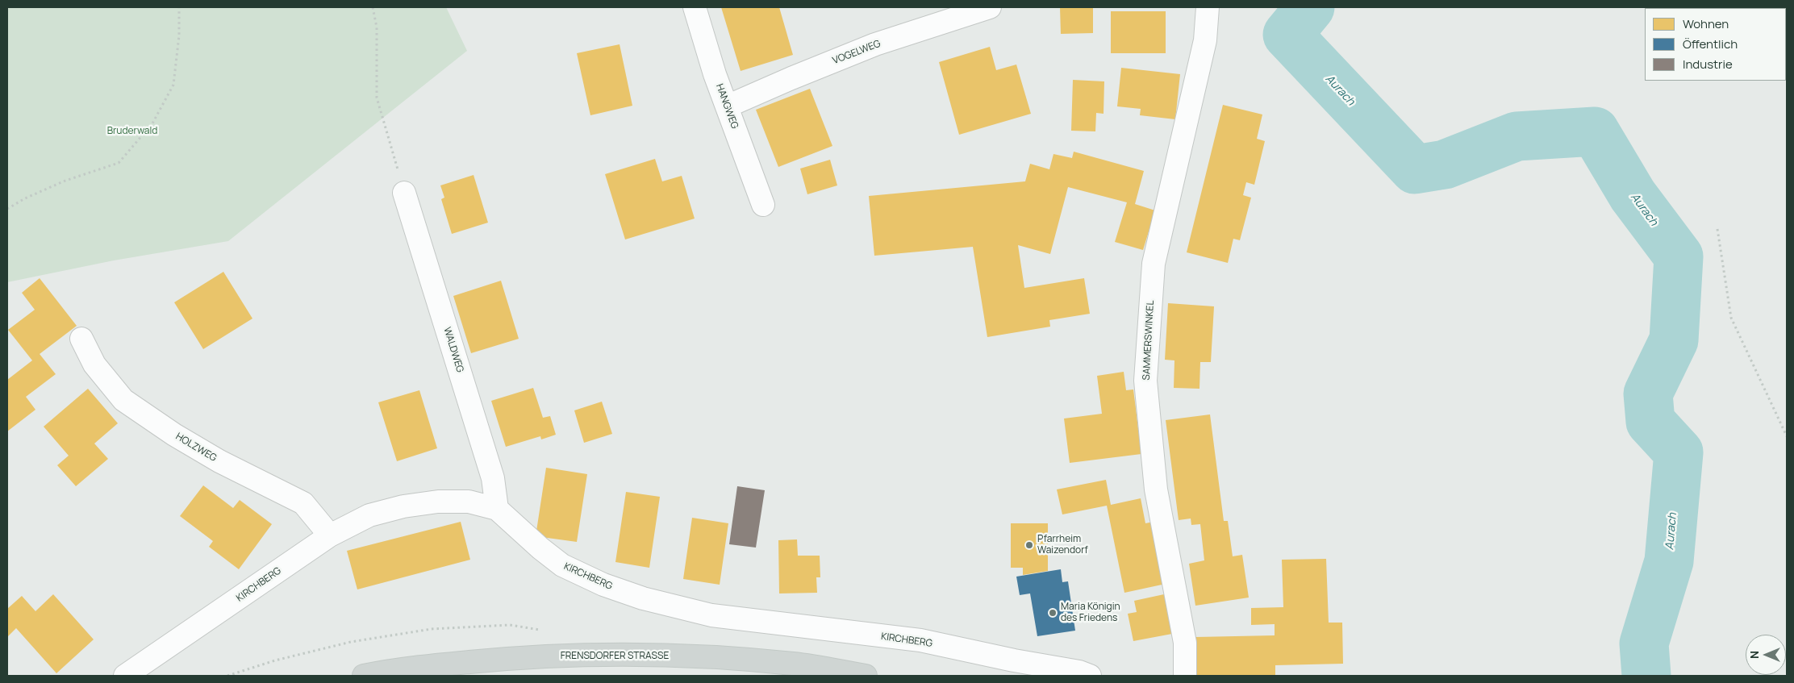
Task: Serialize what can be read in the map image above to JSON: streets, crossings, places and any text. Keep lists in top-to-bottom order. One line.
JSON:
{"streets":{"main road":["FRENSDORFER STRASSE"],"street":["VOGELWEG","HANGWEG","SAMMERSWINKEL","WALDWEG","HOLZWEG","KIRCHBERG"]},"crossings":[["VOGELWEG","HANGWEG"],["WALDWEG","KIRCHBERG"],["HOLZWEG","KIRCHBERG"]],"water":["Aurach"],"parks":["Bruderwald"],"places":["Pfarrheim Waizendorf","Maria Königin des Friedens"],"legend":["Wohnen","Öffentlich","Industrie"],"north":"left"}
